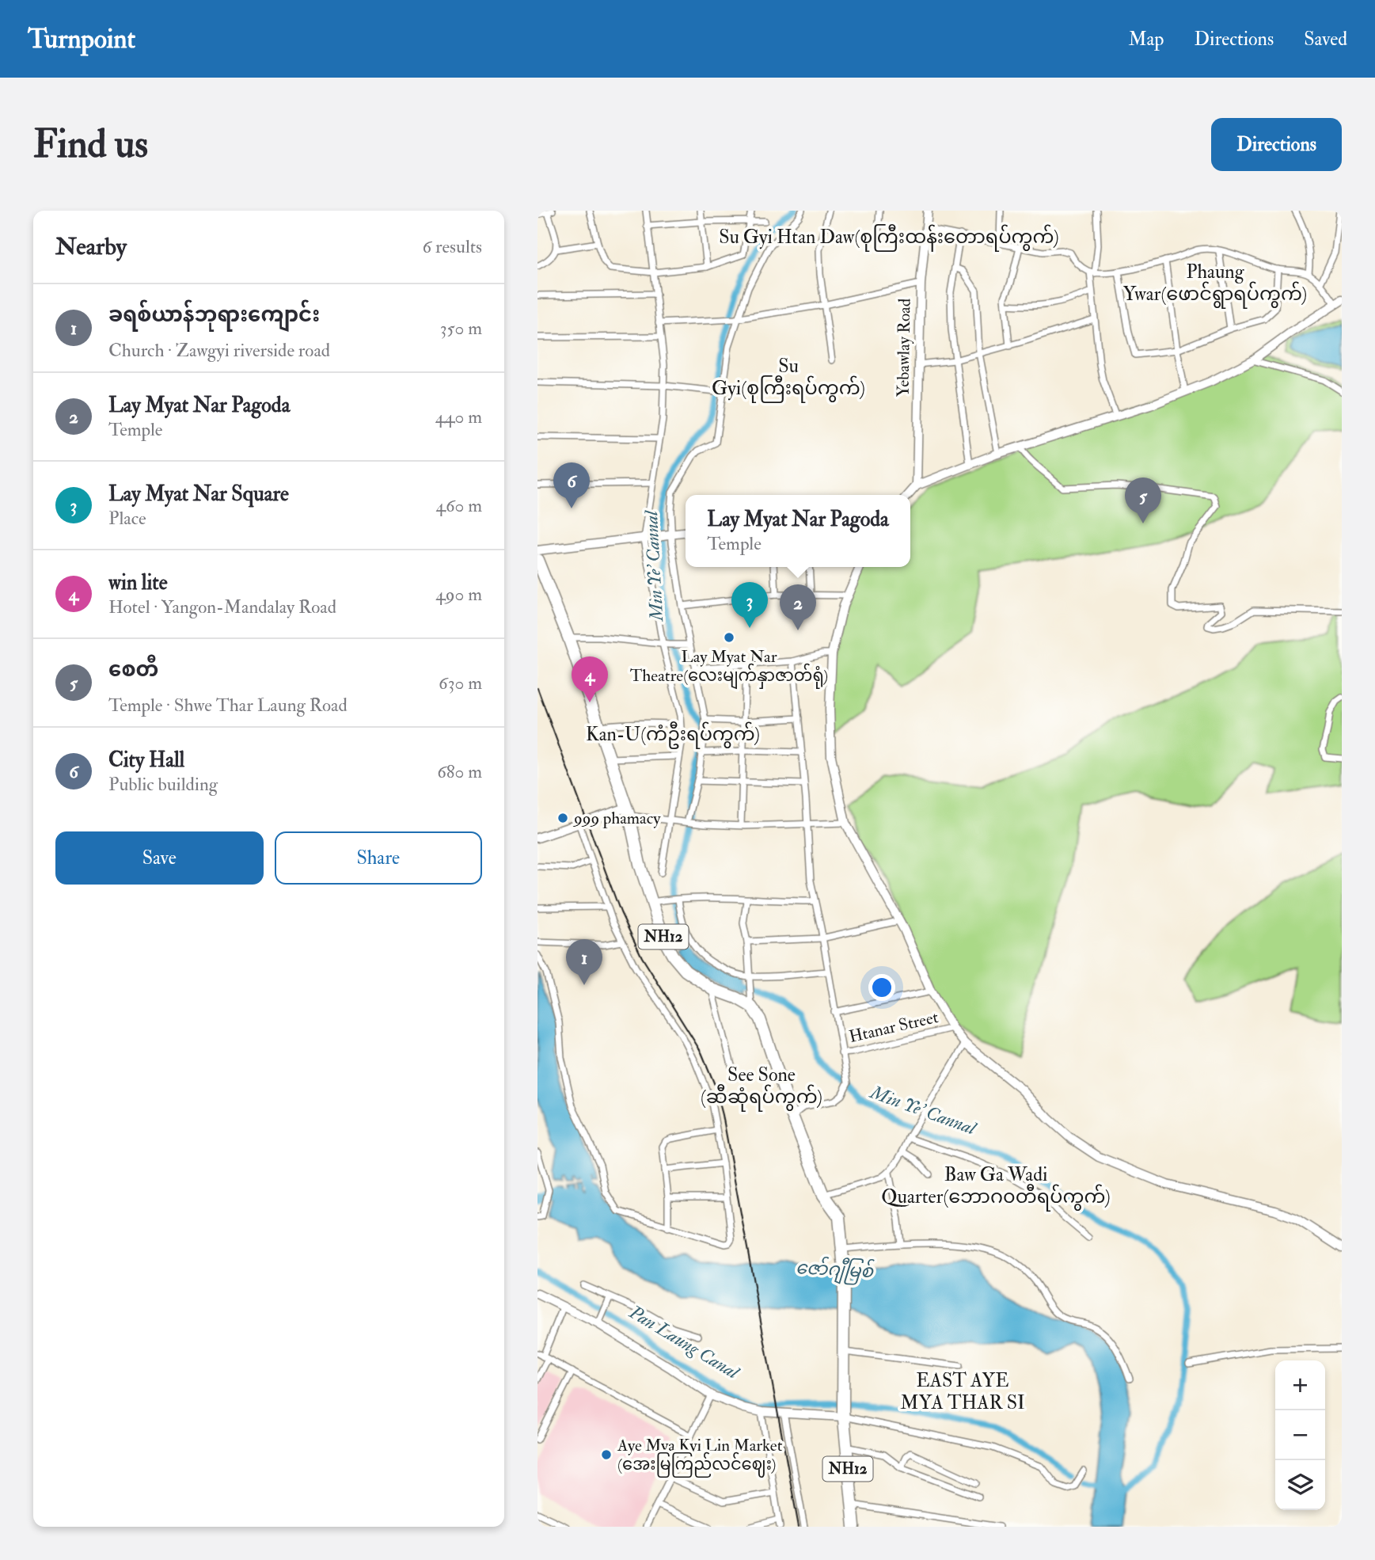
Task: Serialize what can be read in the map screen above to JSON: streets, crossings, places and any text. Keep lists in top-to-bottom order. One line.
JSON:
{"streets":{"highway":["NH12"],"main road":["Yebawlay Road"],"street":["Htanar Street"]},"districts":["Su Gyi Htan Daw(စုကြီးထန်းတောရပ်ကွက်)","Phaung Ywar(ဖောင်ရွာရပ်ကွက်)","Su Gyi(စုကြီးရပ်ကွက်)","Kan-U(ကံဦးရပ်ကွက်)","See Sone (ဆီဆုံရပ်ကွက်)","Baw Ga Wadi Quarter(ဘောဂ၀တီရပ်ကွက်)","EAST AYE MYA THAR SI"],"water":["Min Ye' Cannal","ဇော်ဂျီမြစ်","Pan Laung Canal"],"places":["Lay Myat Nar Theatre(လေးမျက်နှာဇာတ်ရုံ)","999 phamacy","Aye Mya Kyi Lin Market (အေးမြကြည်လင်ဈေး)"],"page":{"header":"Turnpoint","nav":["Map","Directions","Saved"],"buttons":["Directions",["Save","Share"]],"title":"Find us","heading":["Nearby","6 results"],"list":[{"mark":"1","name":"ခရစ်ယာန်ဘုရားကျောင်း","note":"Church · Zawgyi riverside road","value":"350 m"},{"mark":"2","name":"Lay Myat Nar Pagoda","note":"Temple","value":"440 m"},{"mark":"3","name":"Lay Myat Nar Square","note":"Place","value":"460 m"},{"mark":"4","name":"win lite","note":"Hotel · Yangon-Mandalay Road","value":"490 m"},{"mark":"5","name":"စေတီ","note":"Temple · Shwe Thar Laung Road","value":"630 m"},{"mark":"6","name":"City Hall","note":"Public building","value":"680 m"}],"pins":["6","5","3","2","4","1"],"popup":["Lay Myat Nar Pagoda","Temple"],"map_buttons":["+","−"]}}
